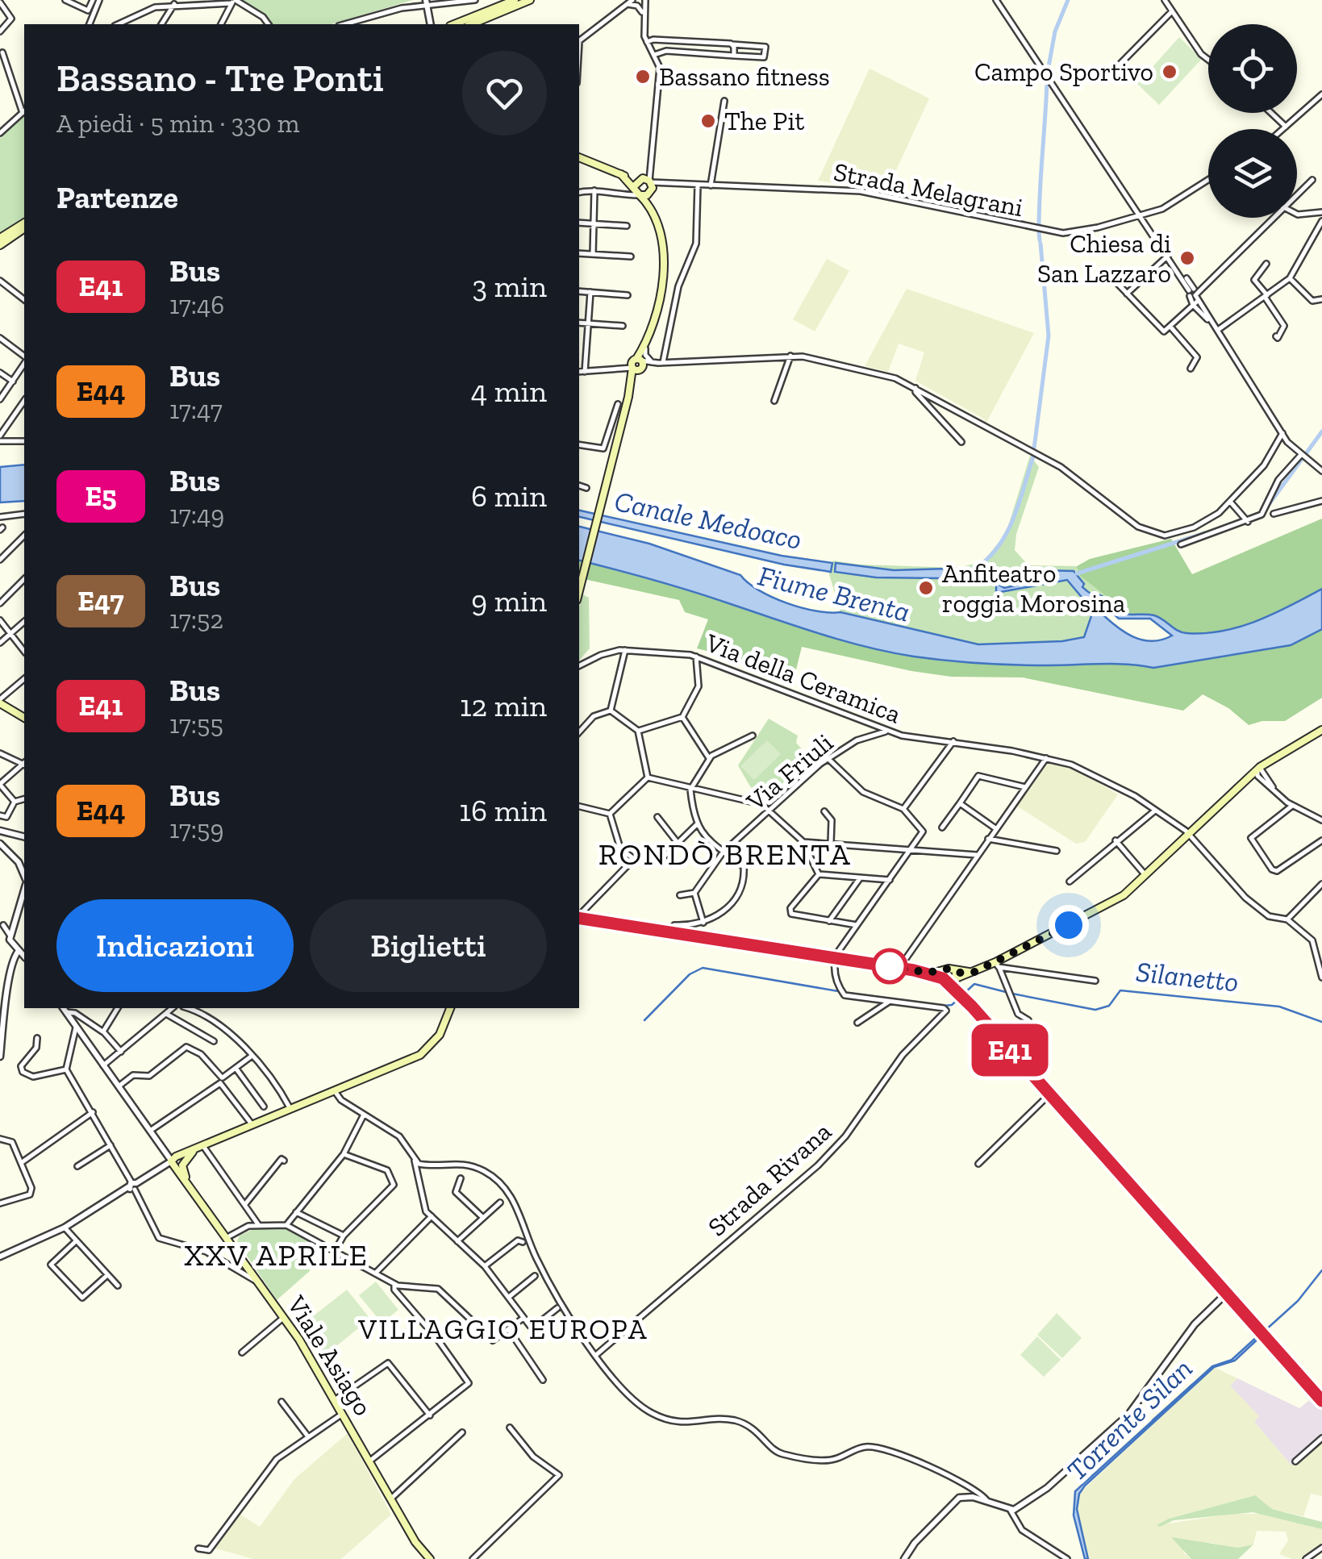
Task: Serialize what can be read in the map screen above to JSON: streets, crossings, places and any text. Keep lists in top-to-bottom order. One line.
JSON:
{"streets":{"main road":["Viale Asiago"],"street":["Strada Melagrani","Via della Ceramica","Via Friuli","Strada Rivana"]},"crossings":[["Via della Ceramica","Via Friuli"]],"districts":["RONDÒ BRENTA","XXV APRILE","VILLAGGIO EUROPA"],"water":["Canale Medoaco","Fiume Brenta","Silanetto","Torrente Silan"],"places":["Campo Sportivo","Bassano fitness","The Pit","Chiesa di San Lazzaro","Anfiteatro roggia Morosina"],"lines":["bus line E41"],"page":{"on_map":"E41","heading":[["Bassano - Tre Ponti","A piedi · 5 min · 330 m"],"Partenze"],"list":[{"mark":"E41","name":"Bus","note":"17:46","value":"3 min"},{"mark":"E44","name":"Bus","note":"17:47","value":"4 min"},{"mark":"E5","name":"Bus","note":"17:49","value":"6 min"},{"mark":"E47","name":"Bus","note":"17:52","value":"9 min"},{"mark":"E41","name":"Bus","note":"17:55","value":"12 min"},{"mark":"E44","name":"Bus","note":"17:59","value":"16 min"}],"buttons":["Indicazioni","Biglietti"]}}
